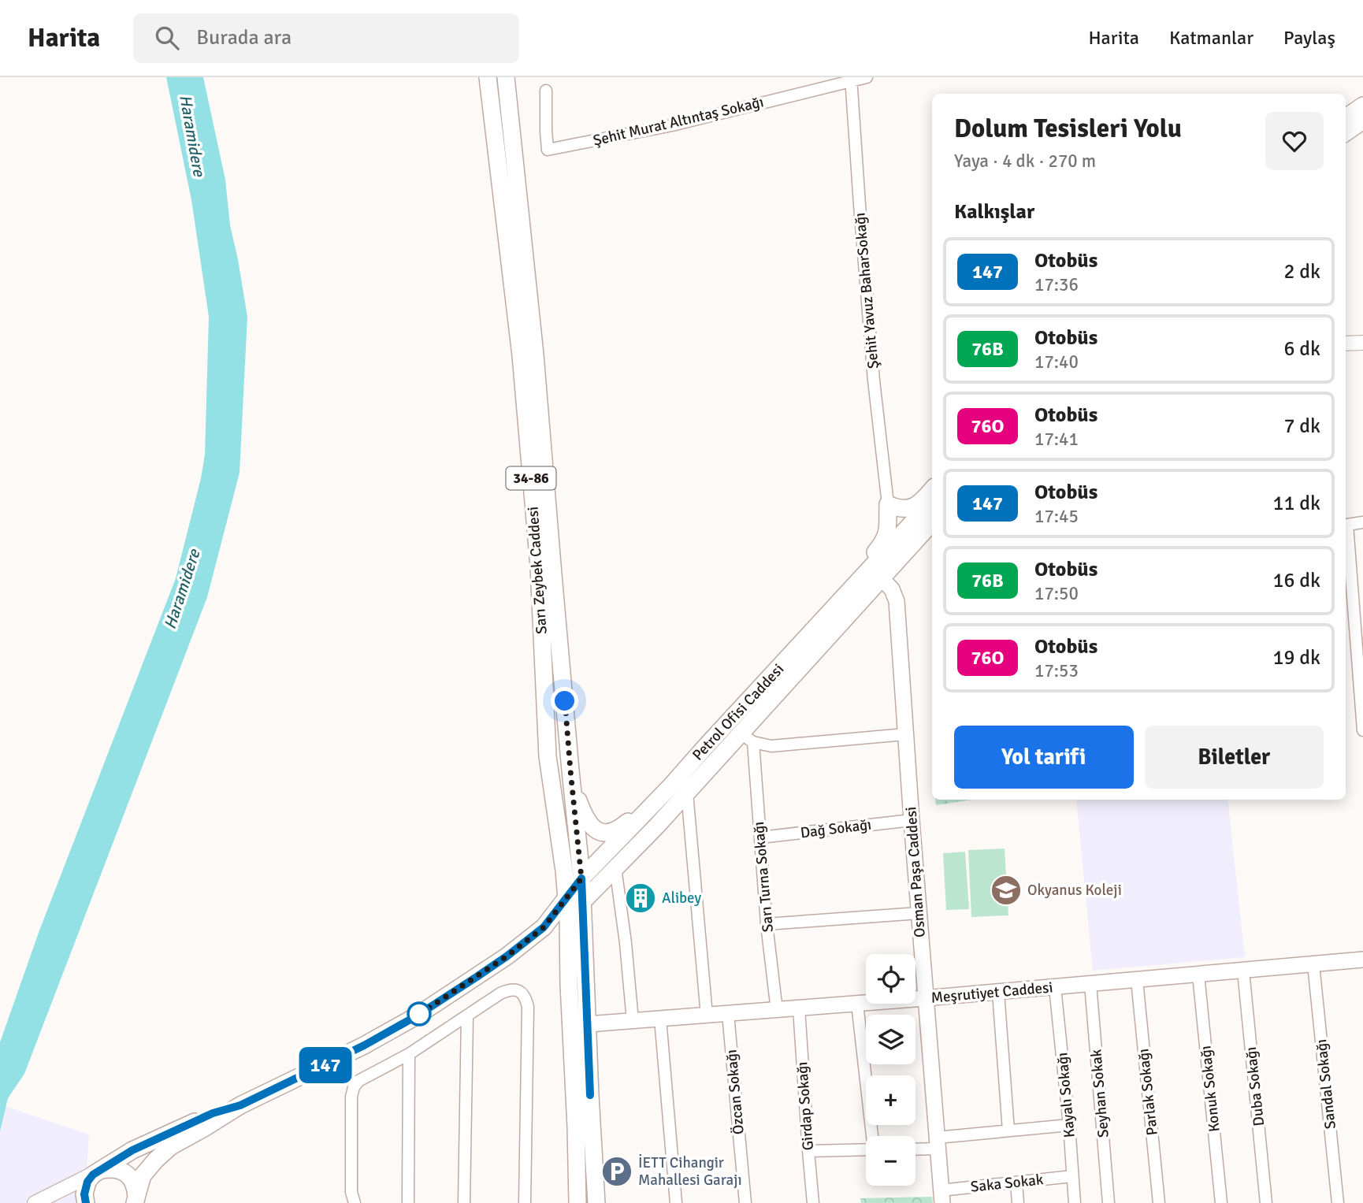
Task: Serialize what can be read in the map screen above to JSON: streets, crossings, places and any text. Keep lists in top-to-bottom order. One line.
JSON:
{"streets":{"main road":["34-86","Sarı Zeybek Caddesi","Petrol Ofisi Caddesi","Osman Paşa Caddesi","Meşrutiyet Caddesi"],"street":["Şehit Murat Altıntaş Sokağı","Şehit Yavuz BaharSokağı","Dağ Sokağı","Sarı Turna Sokağı","Sandal Sokağı","Duba Sokağı","Konuk Sokağı","Özcan Sokağı","Parlak Sokağı","Seyhan Sokak","Kayalı Sokağı","Girdap Sokağı","Saka Sokak"]},"crossings":[["Şehit Murat Altıntaş Sokağı","Şehit Yavuz BaharSokağı"],["34-86","Sarı Zeybek Caddesi"],["34-86","Petrol Ofisi Caddesi"],["34-86","Meşrutiyet Caddesi"],["Sarı Zeybek Caddesi","Petrol Ofisi Caddesi"],["Petrol Ofisi Caddesi","Osman Paşa Caddesi"],["Petrol Ofisi Caddesi","Sarı Turna Sokağı"],["Dağ Sokağı","Osman Paşa Caddesi"],["Dağ Sokağı","Sarı Turna Sokağı"],["Osman Paşa Caddesi","Meşrutiyet Caddesi"],["Osman Paşa Caddesi","Saka Sokak"],["Sarı Turna Sokağı","Meşrutiyet Caddesi"],["Meşrutiyet Caddesi","Sandal Sokağı"],["Meşrutiyet Caddesi","Duba Sokağı"],["Meşrutiyet Caddesi","Konuk Sokağı"],["Meşrutiyet Caddesi","Özcan Sokağı"],["Meşrutiyet Caddesi","Parlak Sokağı"],["Meşrutiyet Caddesi","Seyhan Sokak"],["Meşrutiyet Caddesi","Kayalı Sokağı"],["Meşrutiyet Caddesi","Girdap Sokağı"],["Kayalı Sokağı","Saka Sokak"]],"water":["Haramidere"],"places":{"school or university":["Okyanus Koleji"],"building":["Alibey"],"parking":["İETT Cihangir Mahallesi Garajı"]},"lines":["bus line 147"],"page":{"header":"Harita","search":"Burada ara","nav":["Harita","Katmanlar","Paylaş"],"on_map":"147","heading":[["Dolum Tesisleri Yolu","Yaya · 4 dk · 270 m"],"Kalkışlar"],"list":[{"mark":"147","name":"Otobüs","note":"17:36","value":"2 dk"},{"mark":"76B","name":"Otobüs","note":"17:40","value":"6 dk"},{"mark":"76O","name":"Otobüs","note":"17:41","value":"7 dk"},{"mark":"147","name":"Otobüs","note":"17:45","value":"11 dk"},{"mark":"76B","name":"Otobüs","note":"17:50","value":"16 dk"},{"mark":"76O","name":"Otobüs","note":"17:53","value":"19 dk"}],"buttons":["Yol tarifi","Biletler"],"map_buttons":["+","−"]}}
